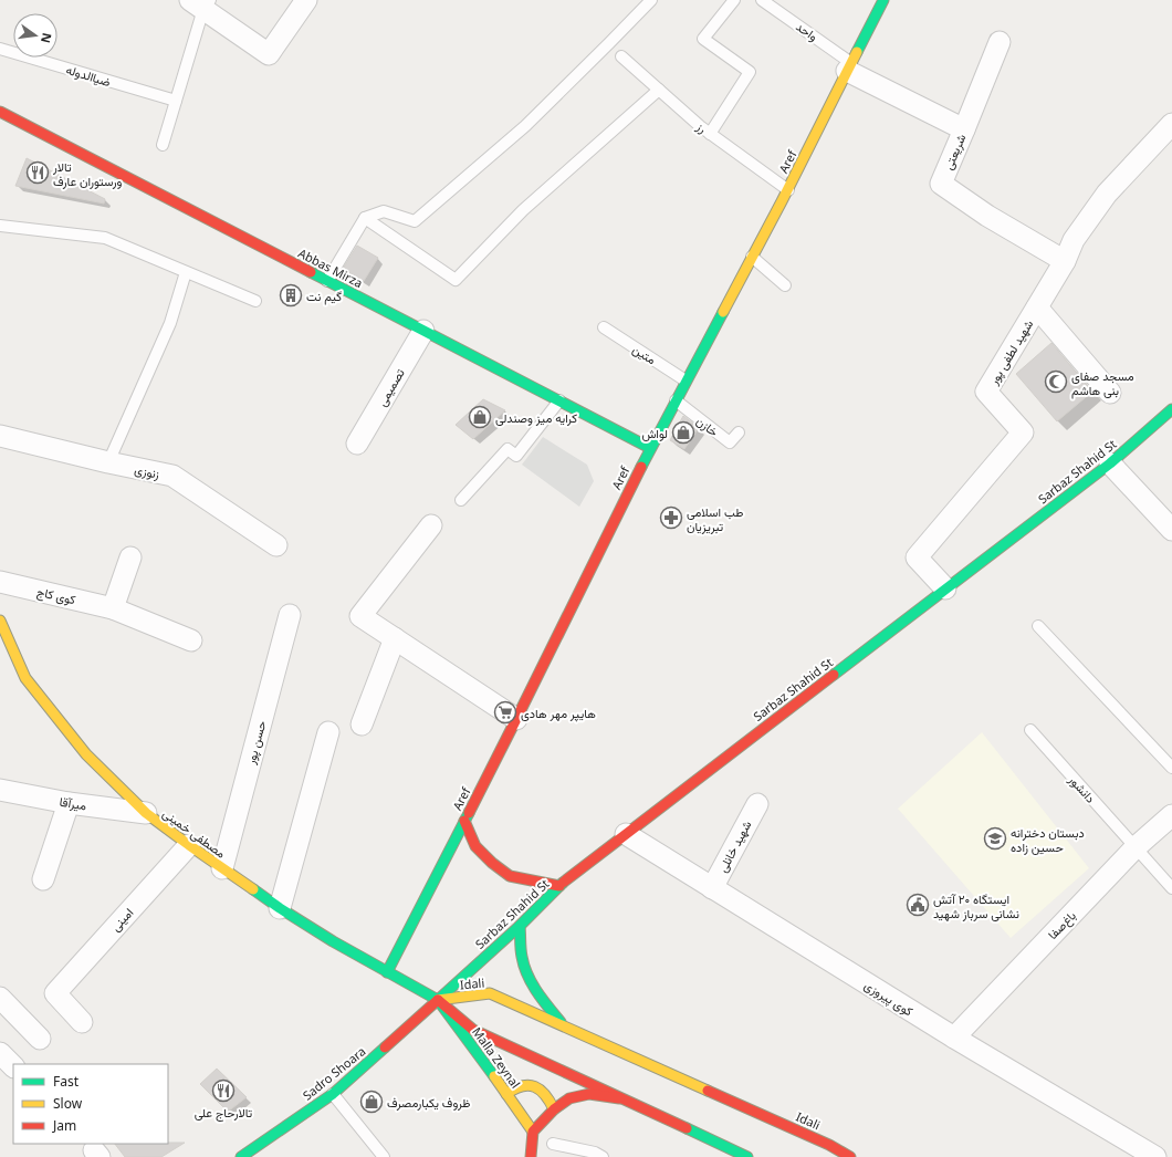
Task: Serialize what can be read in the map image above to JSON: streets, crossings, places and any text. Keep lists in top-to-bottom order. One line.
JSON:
{"streets":{"main road":["Aref","Abbas Mirza","Sarbaz Shahid St","مصطفی خمینی","Idali","Malla Zeynal","Sadro Shoara"],"street":["شریعتی","شهید لطفی پور","تصمیمی","زنوزی","کوی کاج","حسن پور","میرآقا","شهید خانلی","امینی","باغ‌صفا","کوی پیروزی"],"lane":["واحد","ضیاالدوله","رز","متین","خازن","دانشور"]},"crossings":[["واحد","شریعتی"],["واحد","Aref"],["رز","Aref"],["شریعتی","Aref"],["شریعتی","شهید لطفی پور"],["Aref","Abbas Mirza"],["Aref","متین"],["Aref","خازن"],["Aref","مصطفی خمینی"],["Abbas Mirza","تصمیمی"],["شهید لطفی پور","Sarbaz Shahid St"],["Sarbaz Shahid St","مصطفی خمینی"],["Sarbaz Shahid St","Idali"],["Sarbaz Shahid St","کوی پیروزی"],["Sarbaz Shahid St","Malla Zeynal"],["Sarbaz Shahid St","Sadro Shoara"],["حسن پور","مصطفی خمینی"],["دانشور","باغ‌صفا"],["میرآقا","مصطفی خمینی"],["مصطفی خمینی","امینی"],["مصطفی خمینی","Idali"],["مصطفی خمینی","Malla Zeynal"],["مصطفی خمینی","Sadro Shoara"],["شهید خانلی","کوی پیروزی"],["باغ‌صفا","کوی پیروزی"],["Idali","Malla Zeynal"],["Idali","Sadro Shoara"],["Malla Zeynal","Sadro Shoara"]],"places":{"restaurant":["تالار ورستوران عارف","تالارحاج علی"],"building":["گیم نت"],"mosque":["مسجد صفای بنی هاشم"],"shop":["کرایه میز وصندلی","لواش","ظروف یکبارمصرف"],"pharmacy":["طب اسلامی تبریزیان"],"supermarket":["هایپر مهر هادی"],"school or university":["دبستان دخترانه حسین زاده"],"public building":["ایستگاه ۲۰ آتش نشانی سرباز شهید"]},"legend":["Fast","Slow","Jam"],"north":"right"}
